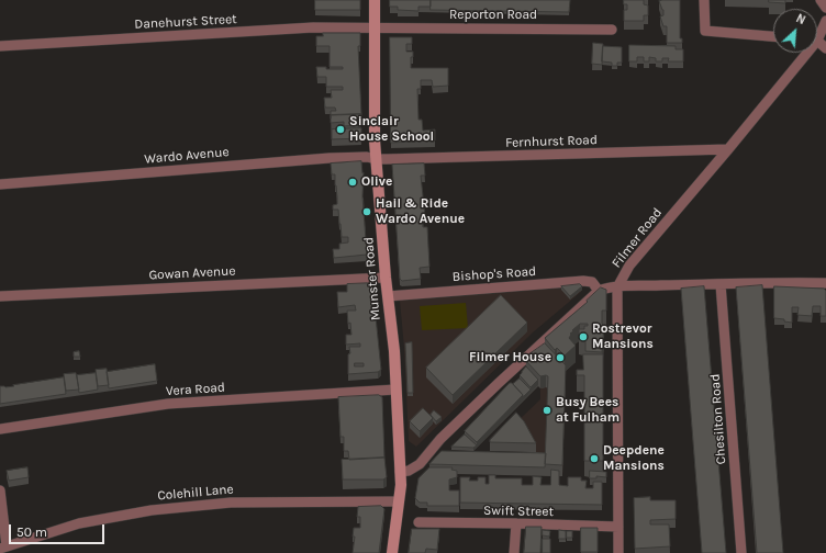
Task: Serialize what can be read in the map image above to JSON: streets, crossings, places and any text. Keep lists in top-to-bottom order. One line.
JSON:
{"streets":{"street":["Reporton Road","Danehurst Street","Fernhurst Road","Wardo Avenue","Filmer Road","Gowan Avenue","Bishop's Road","Munster Road","Vera Road","Chesilton Road","Colehill Lane","Swift Street"]},"crossings":[["Reporton Road","Danehurst Street"],["Reporton Road","Munster Road"],["Danehurst Street","Munster Road"],["Fernhurst Road","Wardo Avenue"],["Fernhurst Road","Filmer Road"],["Fernhurst Road","Munster Road"],["Wardo Avenue","Munster Road"],["Filmer Road","Bishop's Road"],["Gowan Avenue","Munster Road"],["Bishop's Road","Munster Road"],["Munster Road","Vera Road"],["Munster Road","Colehill Lane"]],"places":["Sinclair House School","Olive","Hail & Ride Wardo Avenue","Rostrevor Mansions","Filmer House","Busy Bees at Fulham","Deepdene Mansions"],"scale_bar":"50 m","north":"top right"}
